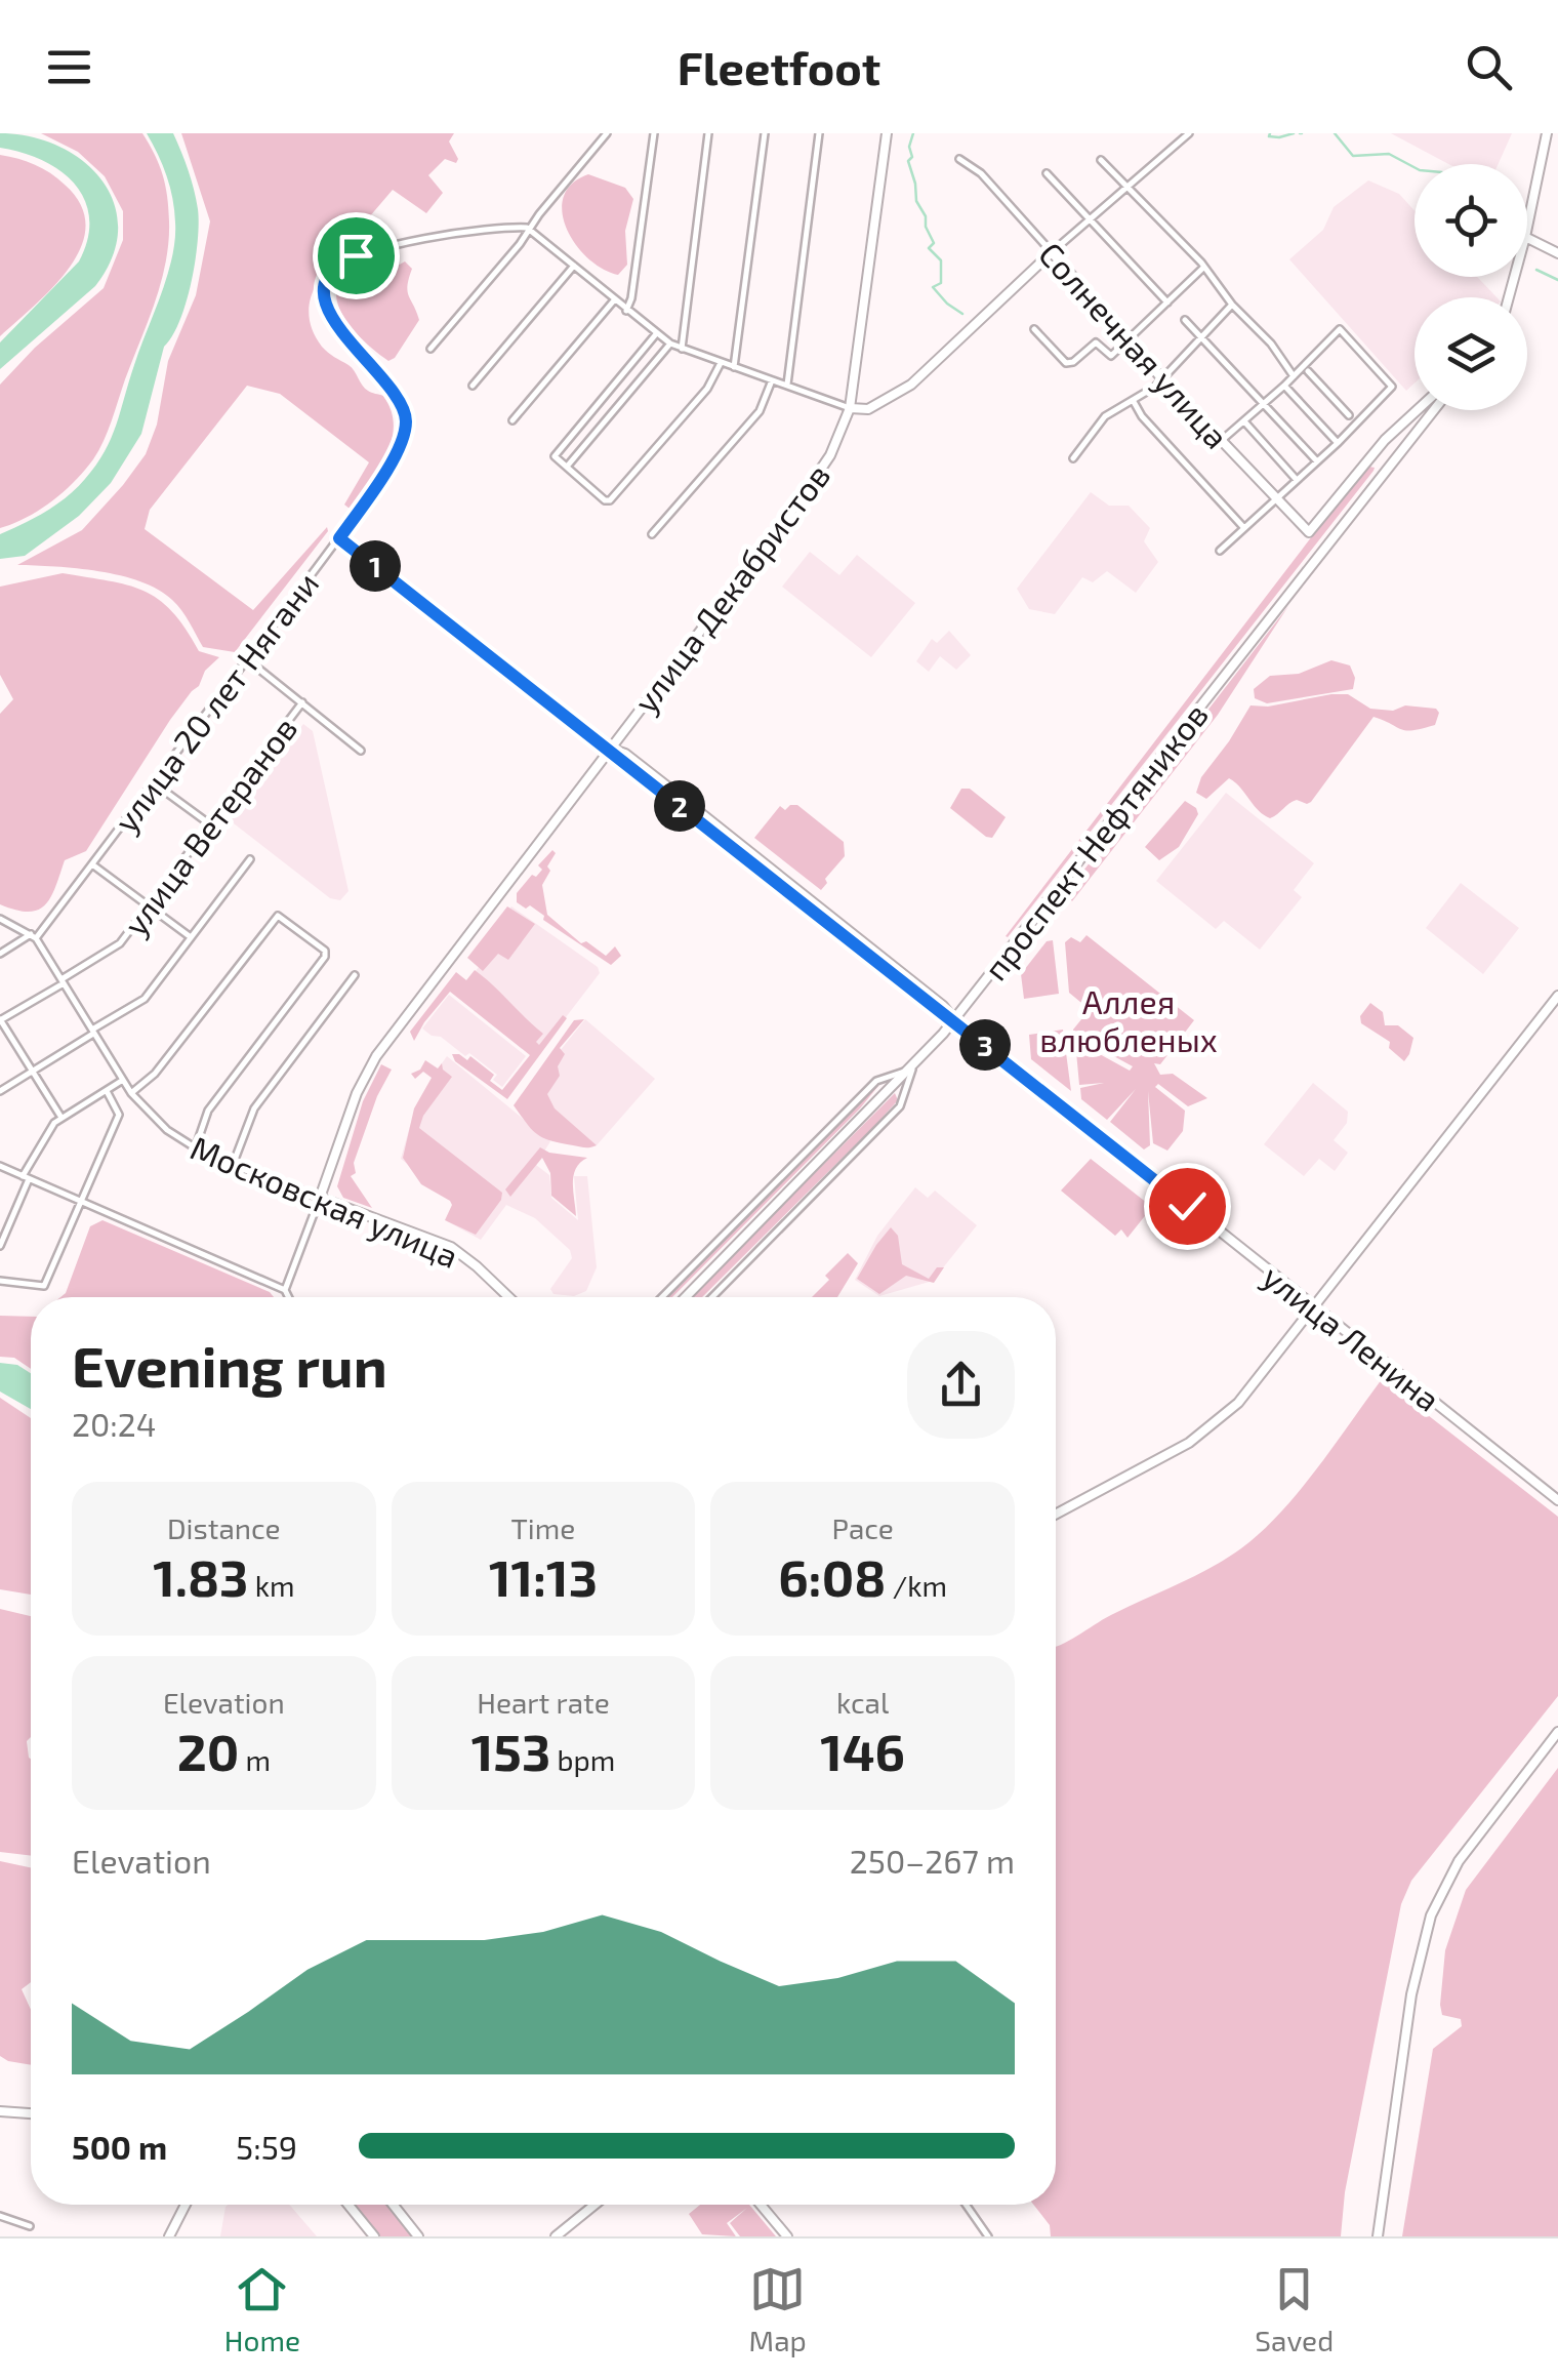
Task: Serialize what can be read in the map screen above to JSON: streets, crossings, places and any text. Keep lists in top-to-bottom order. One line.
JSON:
{"streets":{"main road":["Солнечная улица","улица Декабристов","проспект Нефтяников","Московская улица","улица Ленина"],"street":["улица 20 лет Нягани","улица Ветеранов"]},"crossings":[["улица Декабристов","Московская улица"],["улица Декабристов","улица Ленина"],["улица 20 лет Нягани","Московская улица"],["улица 20 лет Нягани","улица Ленина"],["улица Ветеранов","Московская улица"],["проспект Нефтяников","улица Ленина"]],"parks":["Аллея влюбленых"],"page":{"header":"Fleetfoot","pins":["1","2","3"],"heading":["Evening run","20:24"],"stats":[["Distance","1.83 km"],["Time","11:13"],["Pace","6:08 /km"],["Elevation","20 m"],["Heart rate","153 bpm"],["kcal","146"]],"chart":["Elevation","250–267 m"],"list":[{"name":"500 m","note":"5:59"}],"tabs":["Home","Map","Saved"]}}
